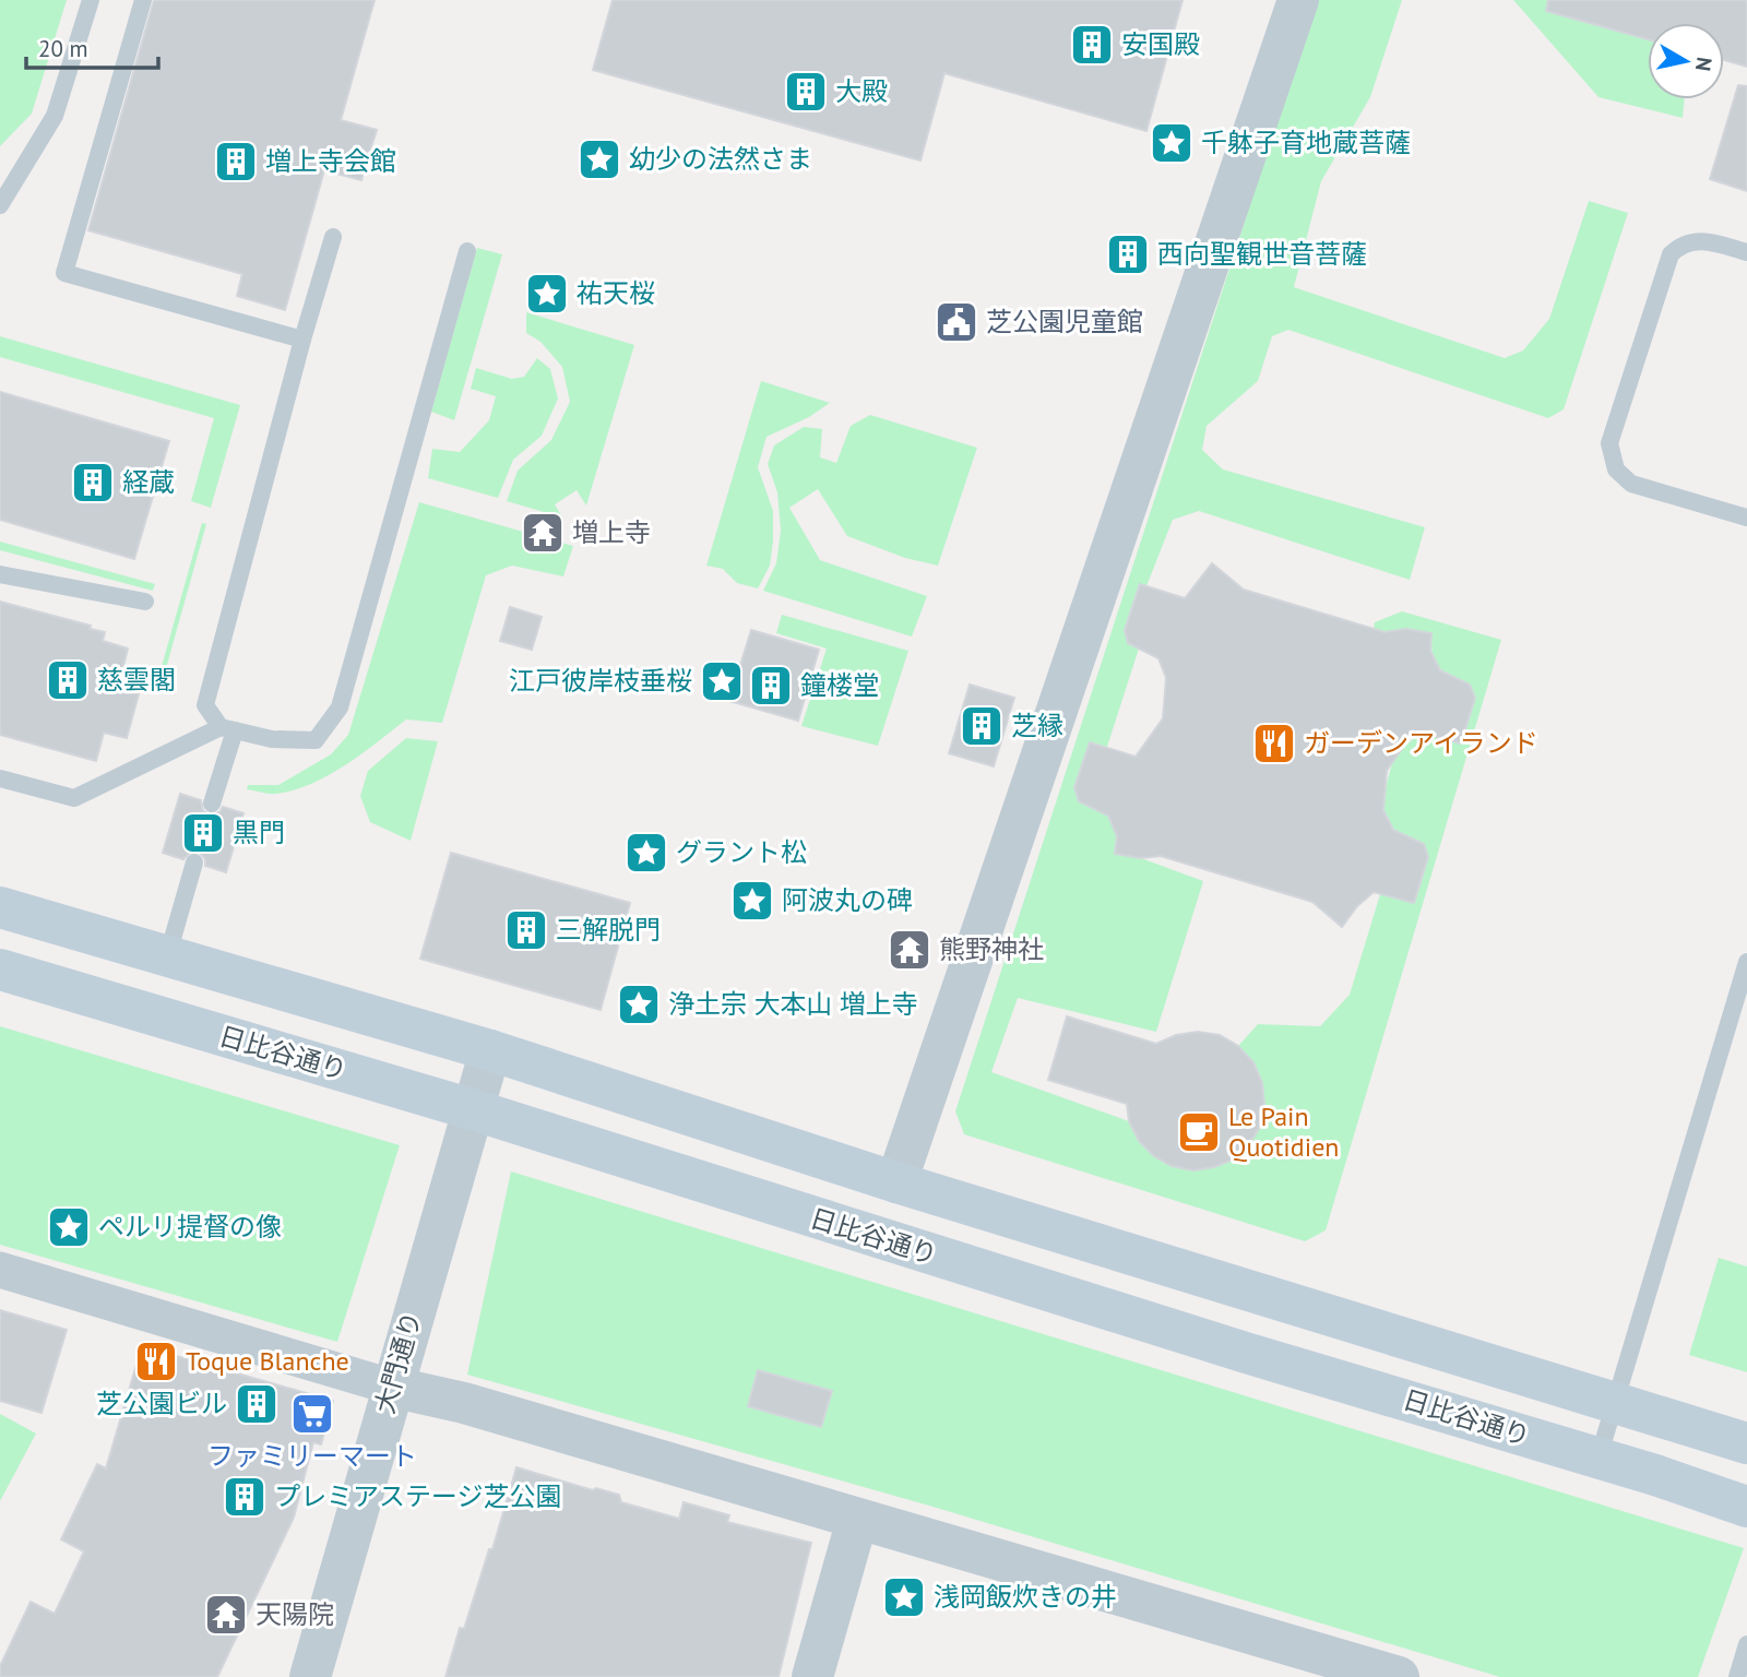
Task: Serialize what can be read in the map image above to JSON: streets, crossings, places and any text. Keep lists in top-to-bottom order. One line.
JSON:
{"streets":{"main road":["日比谷通り"],"street":["大門通り"]},"crossings":[["日比谷通り","大門通り"]],"places":{"building":["安国殿","大殿","増上寺会館","西向聖観世音菩薩","経蔵","慈雲閣","鐘楼堂","芝縁","黒門","三解脱門","芝公園ビル","プレミアステージ芝公園"],"place":["千躰子育地蔵菩薩","幼少の法然さま","祐天桜","江戸彼岸枝垂桜","グラント松","阿波丸の碑","浄土宗 大本山 増上寺","ペルリ提督の像","浅岡飯炊きの井"],"public building":["芝公園児童館"],"temple":["増上寺","熊野神社","天陽院"],"restaurant":["ガーデンアイランド","Toque Blanche"],"cafe":["Le Pain Quotidien"],"supermarket":["ファミリーマート"]},"scale_bar":"20 m","north":"right"}
